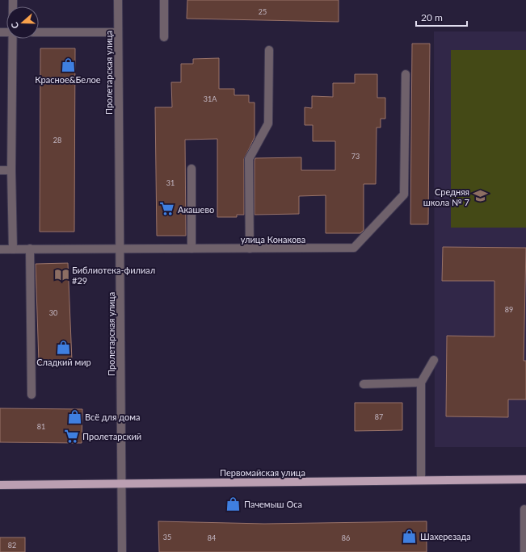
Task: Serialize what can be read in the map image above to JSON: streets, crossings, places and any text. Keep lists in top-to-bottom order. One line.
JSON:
{"streets":{"main road":["Первомайская улица"],"street":["Пролетарская улица","улица Конакова"]},"crossings":[["Пролетарская улица","улица Конакова"],["Пролетарская улица","Первомайская улица"]],"places":{"shop":["Красное&Белое","Сладкий мир","Всё для дома","Пачемыш Оса","Шахерезада"],"school or university":["Средняя школа № 7"],"supermarket":["Акашево","Пролетарский"],"library":["Библиотека-филиал #29"]},"house_numbers":["25","31А","28","73","31","89","30","87","81","35","84","86","82"],"scale_bar":"20 m","north":"left"}
